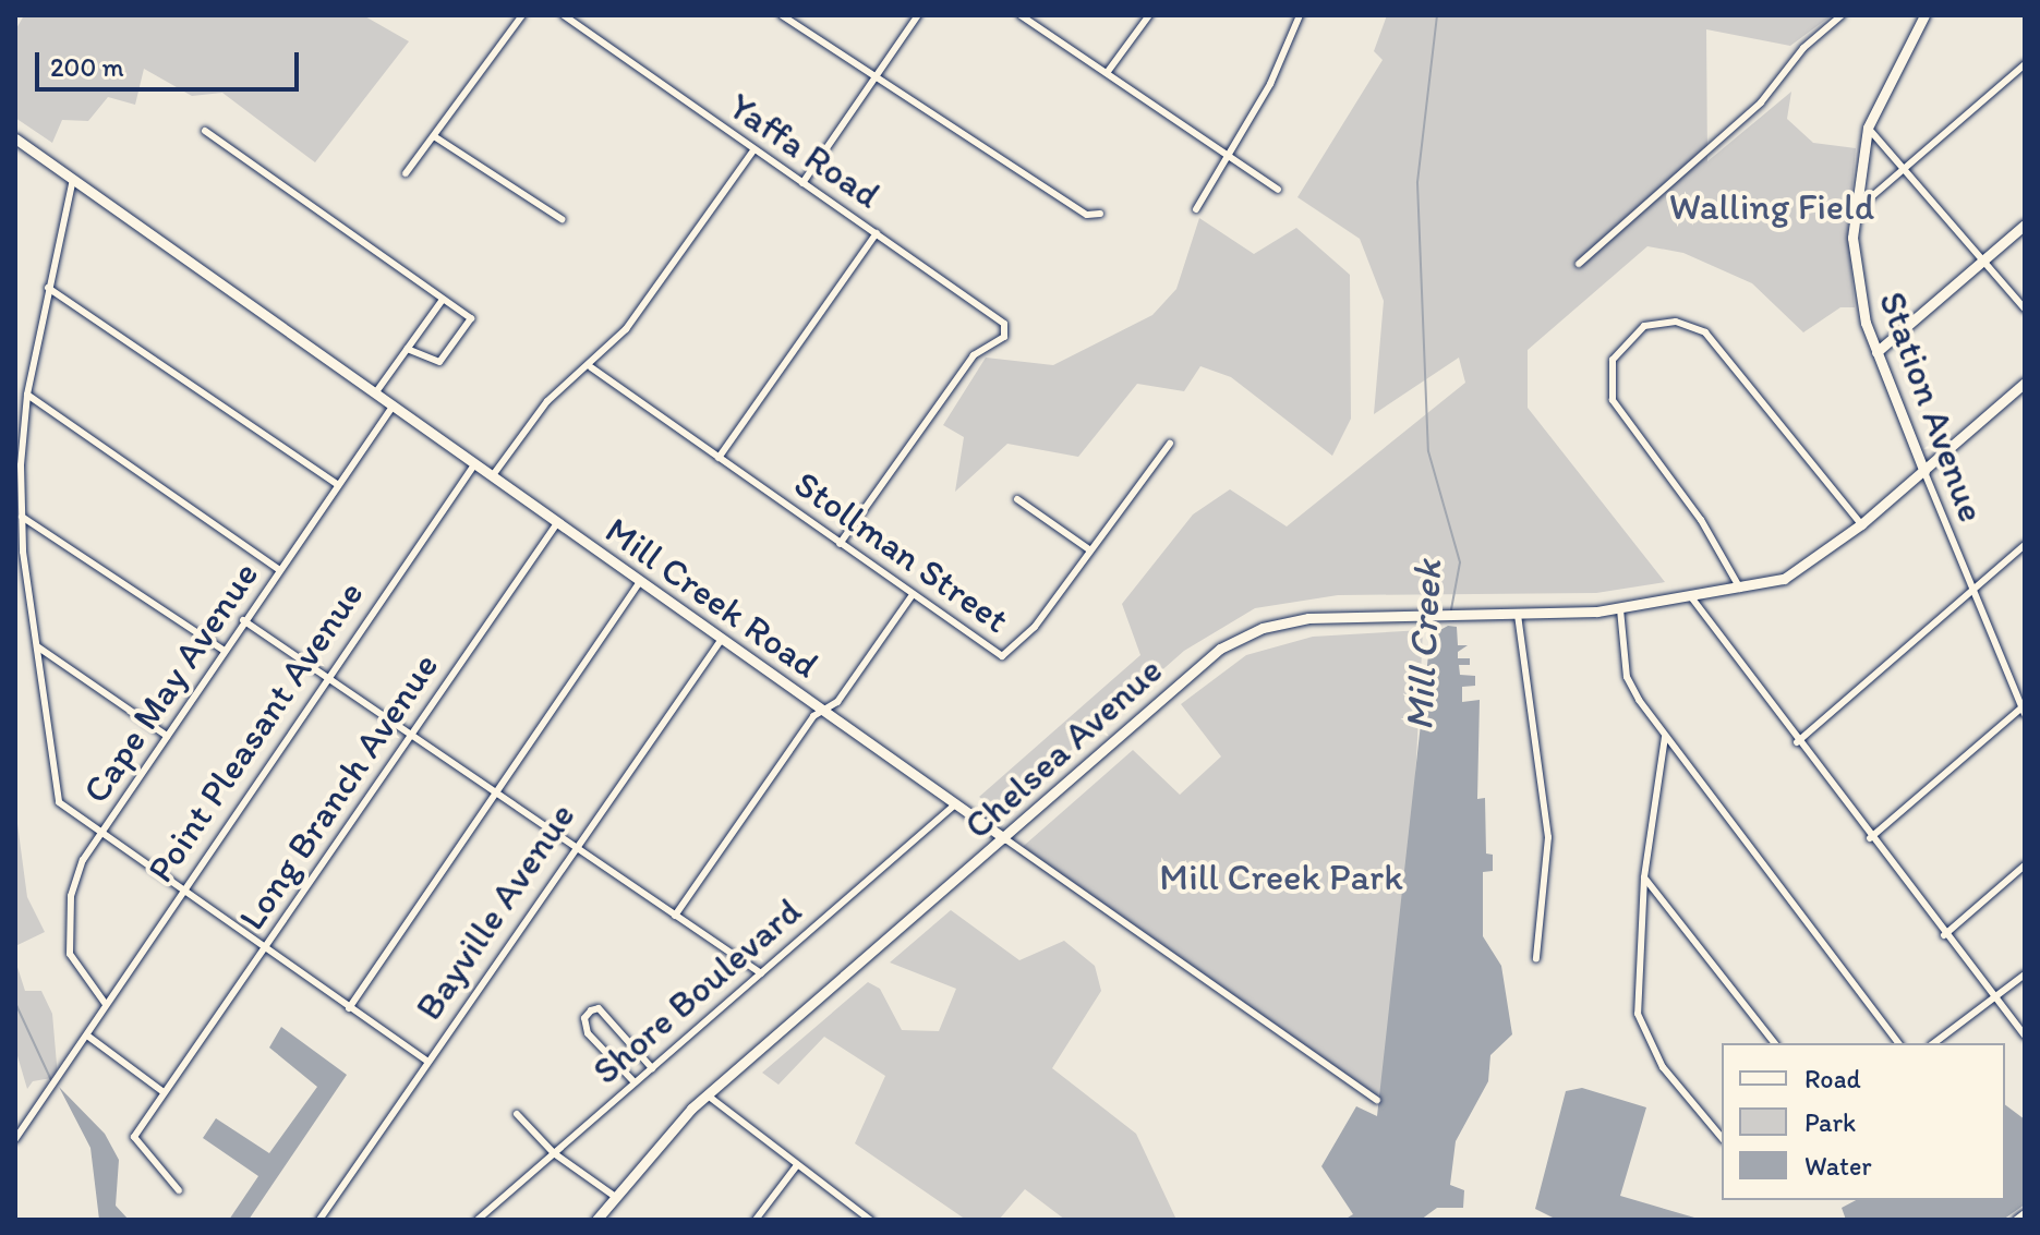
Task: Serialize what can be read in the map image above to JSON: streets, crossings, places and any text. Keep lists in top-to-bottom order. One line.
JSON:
{"streets":{"main road":["Station Avenue","Mill Creek Road","Chelsea Avenue"],"street":["Yaffa Road","Stollman Street","Cape May Avenue","Point Pleasant Avenue","Long Branch Avenue","Bayville Avenue","Shore Boulevard"]},"crossings":[["Yaffa Road","Stollman Street"],["Station Avenue","Chelsea Avenue"],["Mill Creek Road","Cape May Avenue"],["Mill Creek Road","Point Pleasant Avenue"],["Mill Creek Road","Chelsea Avenue"],["Mill Creek Road","Long Branch Avenue"],["Mill Creek Road","Bayville Avenue"],["Mill Creek Road","Shore Boulevard"],["Cape May Avenue","Point Pleasant Avenue"]],"water":["Mill Creek"],"parks":["Walling Field","Mill Creek Park"],"legend":["Road","Park","Water"],"scale_bar":"200 m"}
